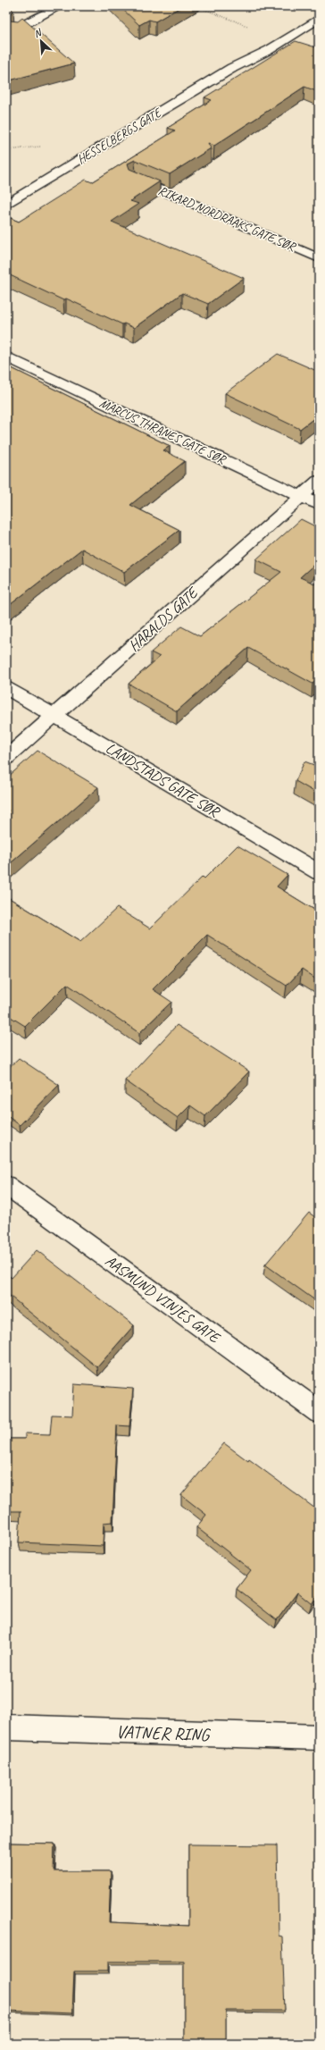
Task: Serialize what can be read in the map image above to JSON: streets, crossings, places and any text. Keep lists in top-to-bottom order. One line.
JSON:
{"streets":{"street":["HESSELBERGS GATE","RIKARD NORDRAAKS GATE SØR","MARCUS THRANES GATE SØR","HARALDS GATE","LANDSTADS GATE SØR","AASMUND VINJES GATE","VATNER RING"]},"crossings":[["MARCUS THRANES GATE SØR","HARALDS GATE"],["HARALDS GATE","LANDSTADS GATE SØR"]],"north":"top left"}
